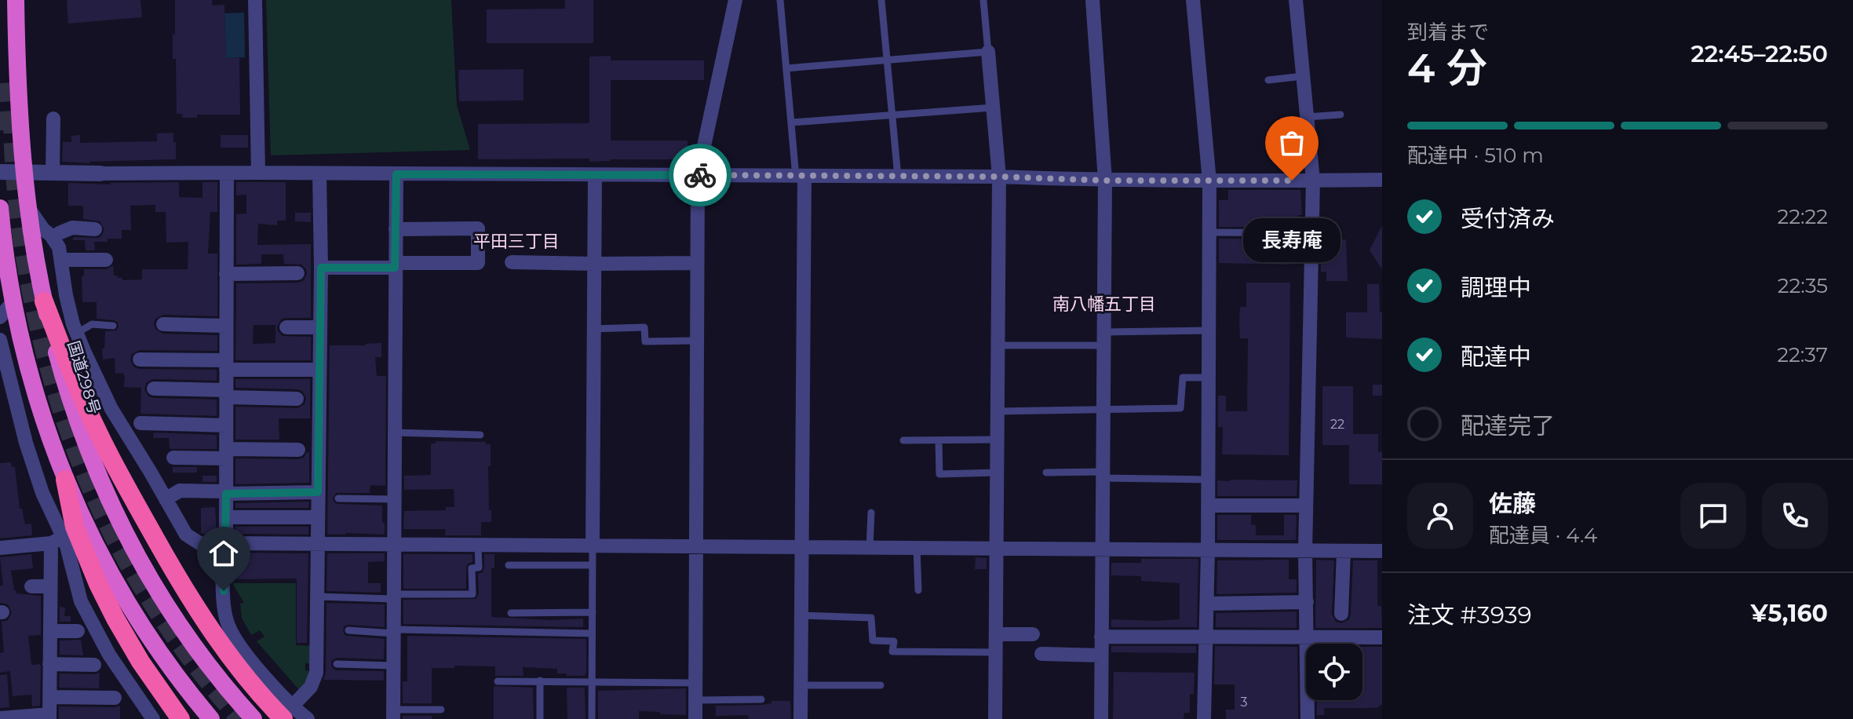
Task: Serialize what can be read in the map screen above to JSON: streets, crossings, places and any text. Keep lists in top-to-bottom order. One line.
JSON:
{"streets":{"highway":["国道298号"]},"districts":["平田三丁目","南八幡五丁目"],"places":["長寿庵"],"house_numbers":["22","3"],"page":{"heading":["4 分","到着まで","22:45–22:50"],"panel":["佐藤","配達員 · 4.4","注文 #3939","¥5,160"],"bar":"配達中 · 510 m","list":[["受付済み","22:22"],["調理中","22:35"],["配達中","22:37"],"配達完了"],"bubble":"長寿庵"}}
